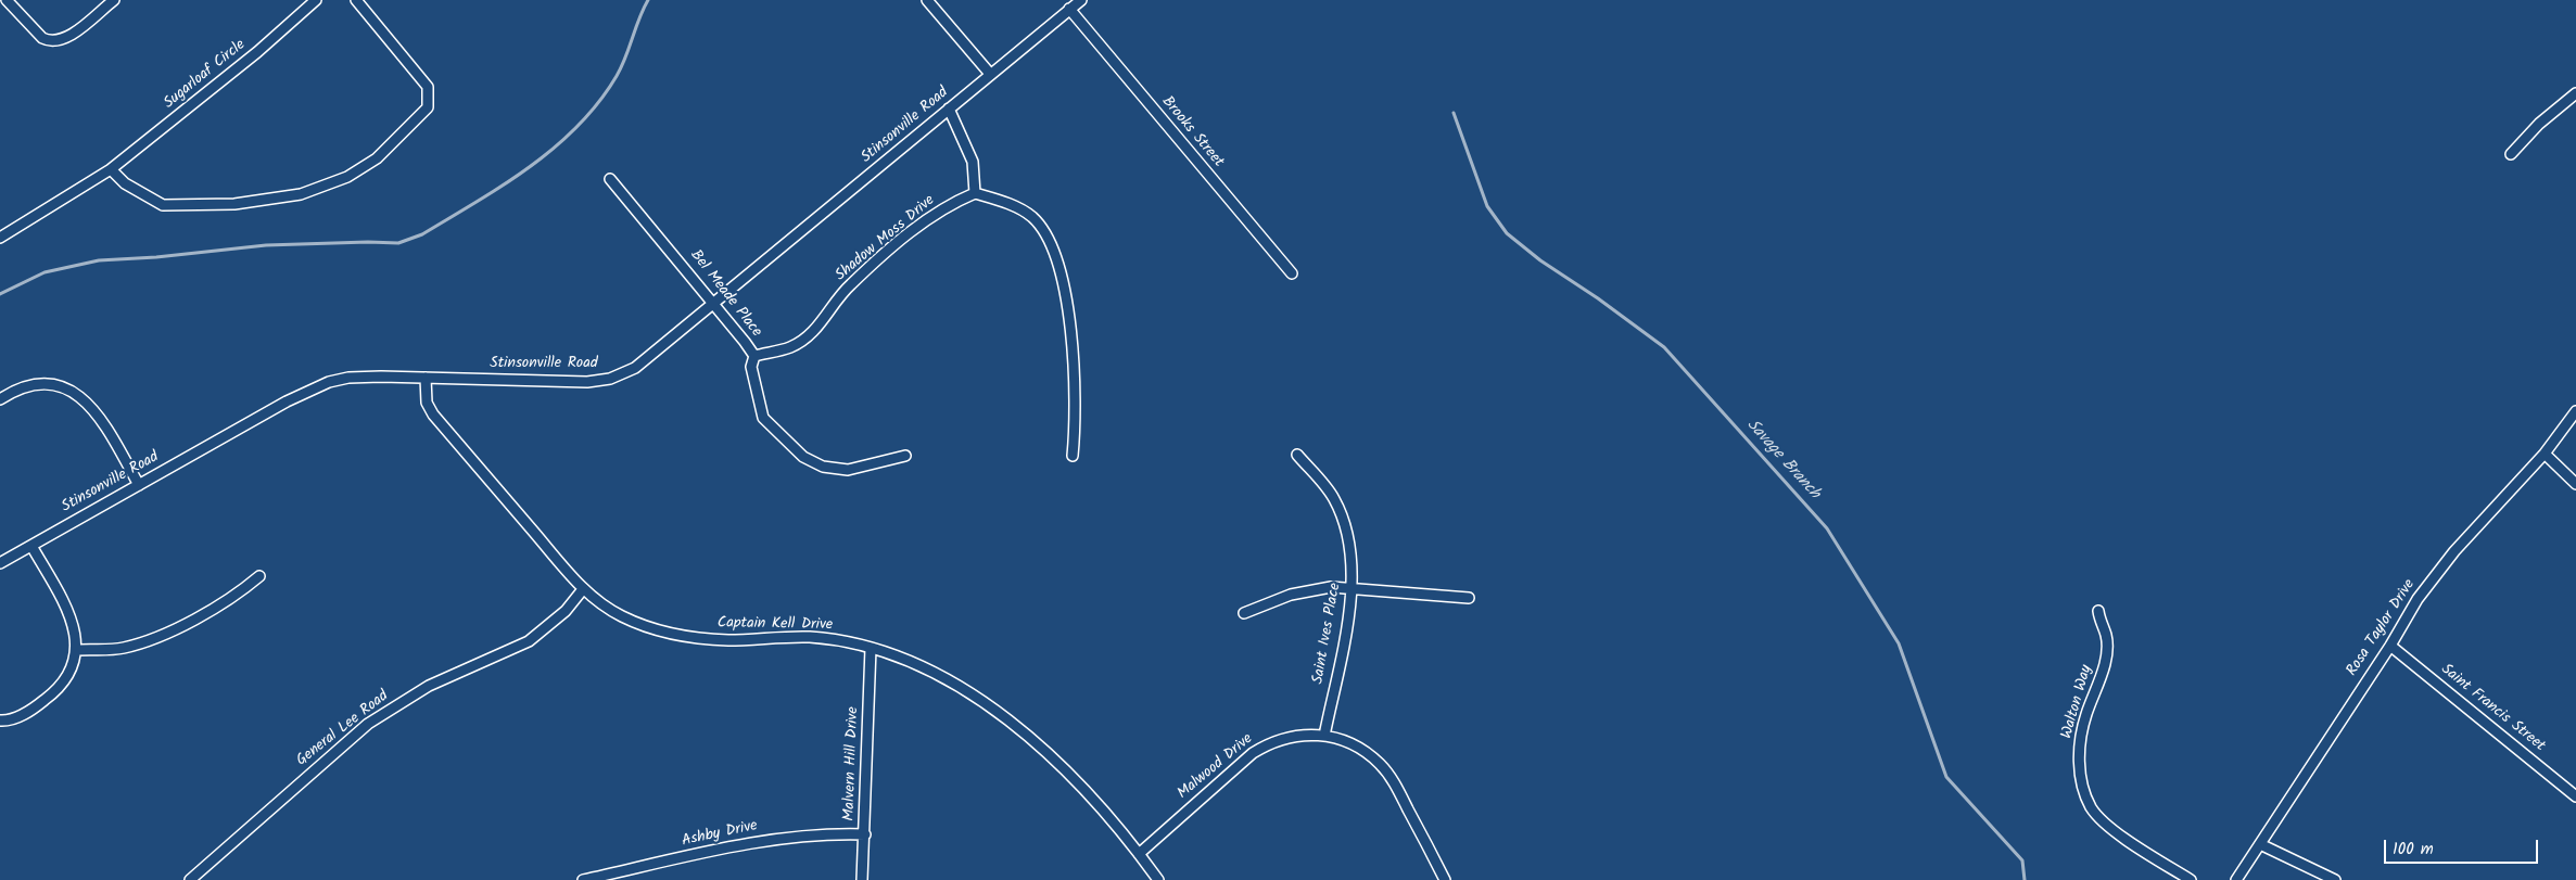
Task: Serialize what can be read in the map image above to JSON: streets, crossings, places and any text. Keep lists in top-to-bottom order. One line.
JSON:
{"streets":{"street":["Sugarloaf Circle","Stinsonville Road","Brooks Street","Shadow Moss Drive","Bel Meade Place","Captain Kell Drive","Rosa Taylor Drive","Saint Ives Place","Walton Way","Saint Francis Street","General Lee Road","Malvern Hill Drive","Malwood Drive","Ashby Drive"]},"crossings":[["Stinsonville Road","Brooks Street"],["Stinsonville Road","Bel Meade Place"],["Stinsonville Road","Captain Kell Drive"],["Shadow Moss Drive","Bel Meade Place"],["Captain Kell Drive","General Lee Road"],["Captain Kell Drive","Malvern Hill Drive"],["Captain Kell Drive","Malwood Drive"],["Rosa Taylor Drive","Saint Francis Street"],["Saint Ives Place","Malwood Drive"],["Malvern Hill Drive","Ashby Drive"]],"water":["Savage Branch"],"scale_bar":"100 m"}
